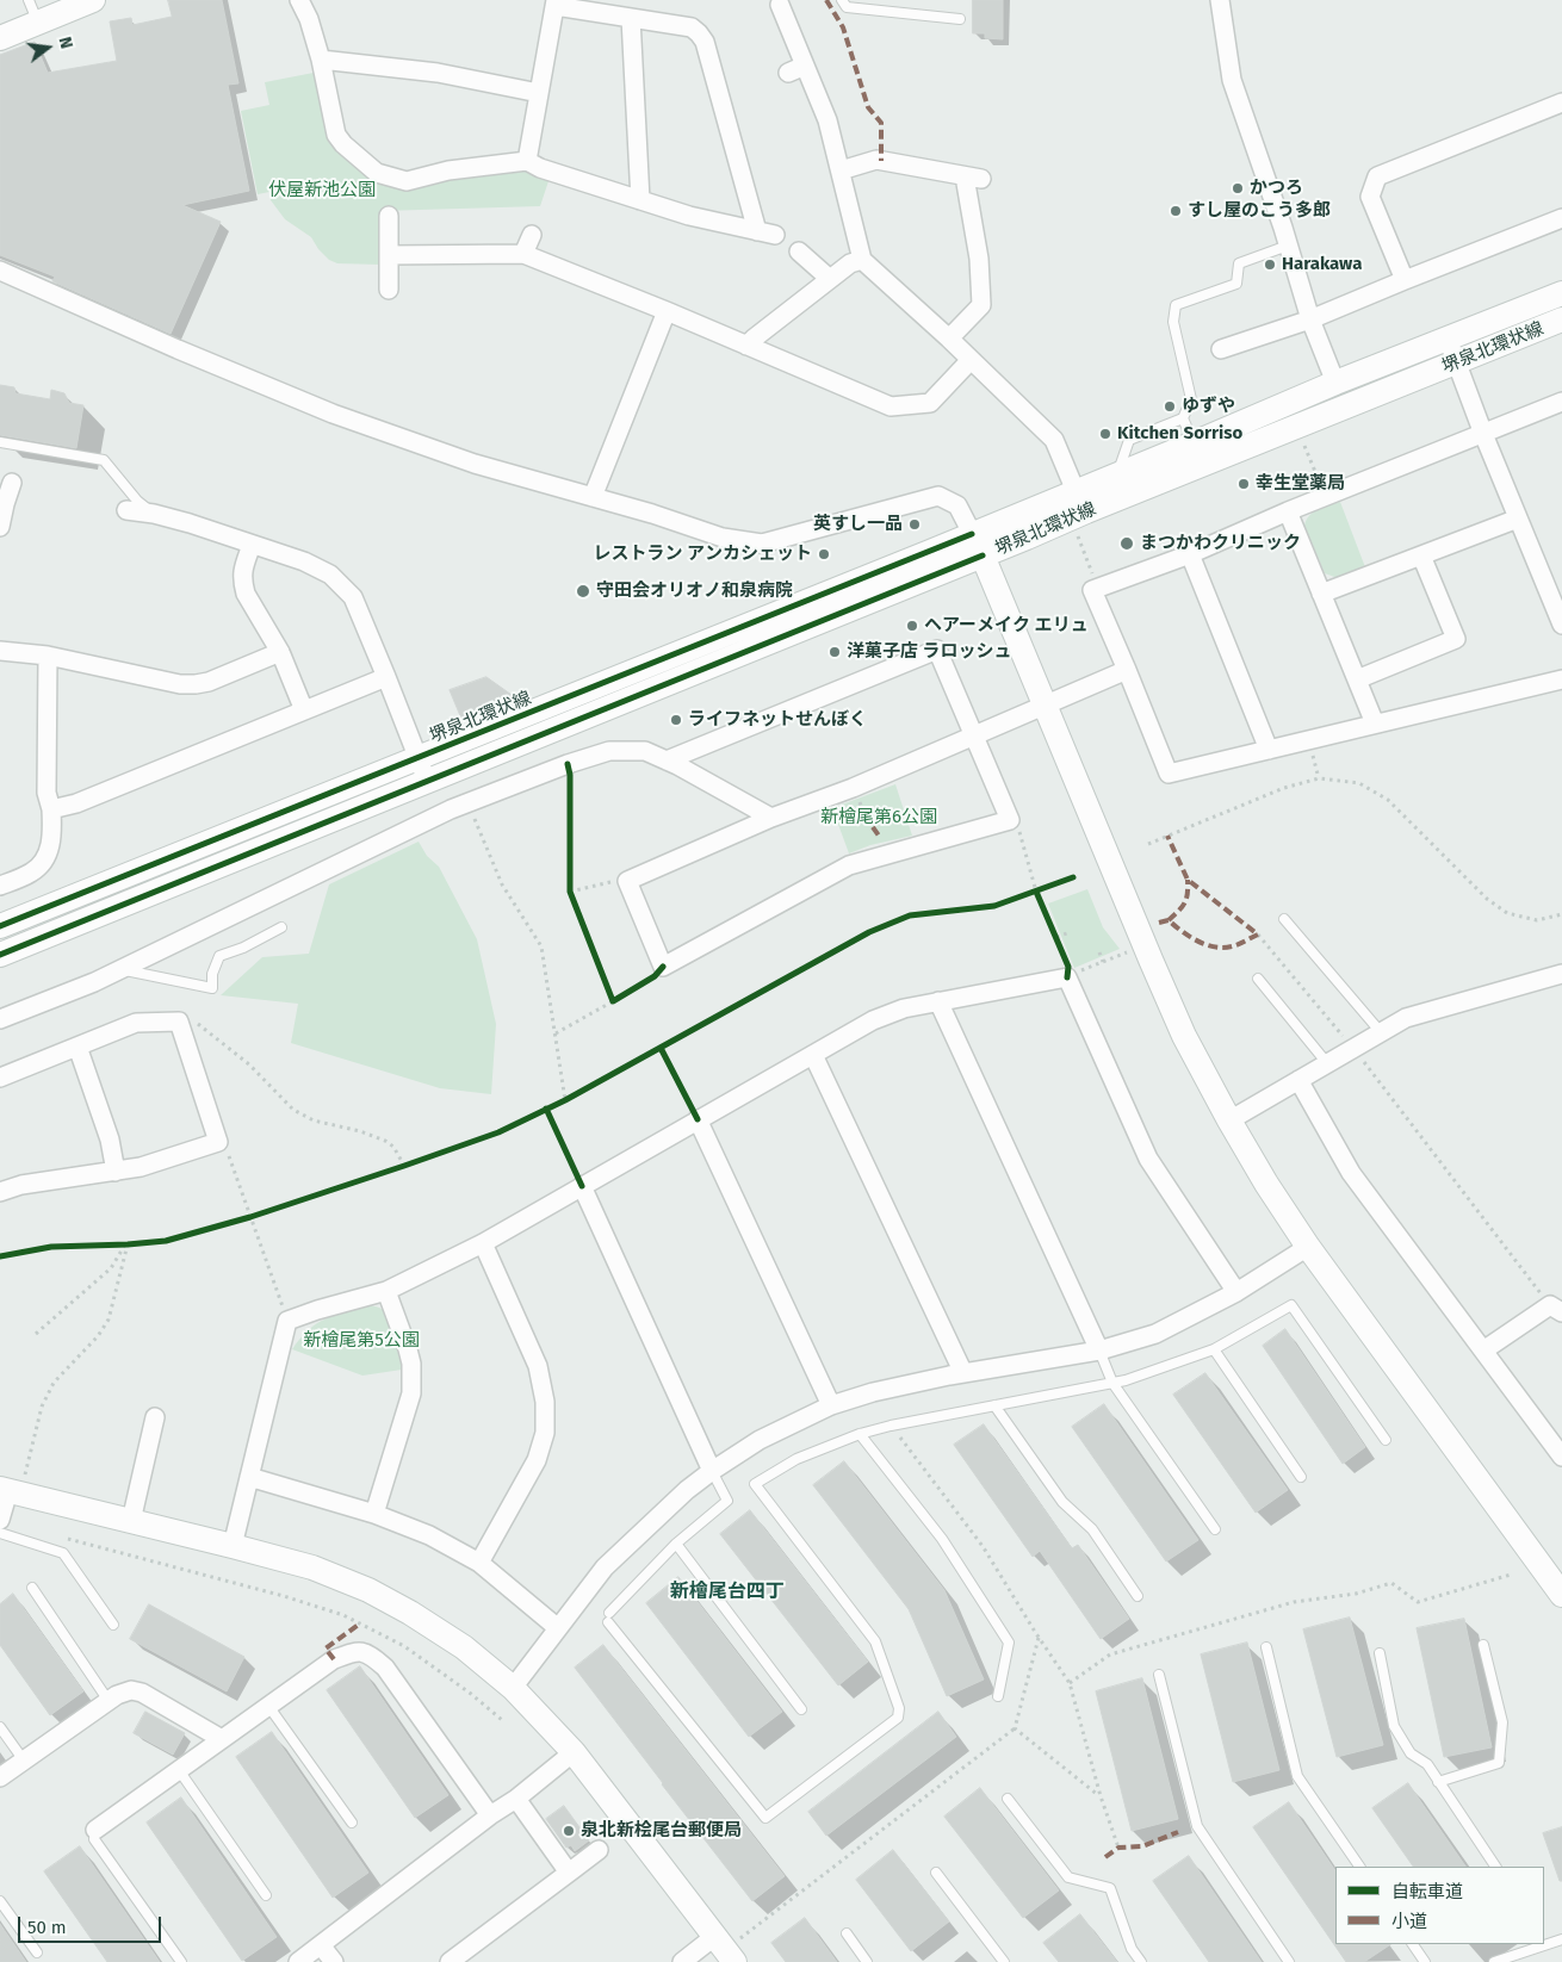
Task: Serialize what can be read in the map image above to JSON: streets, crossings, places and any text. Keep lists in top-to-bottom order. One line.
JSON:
{"streets":{"main road":["堺泉北環状線"]},"districts":["新檜尾台四丁"],"parks":["伏屋新池公園","新檜尾第6公園","新檜尾第5公園"],"places":["かつろ","すし屋のこう多郎","Harakawa","ゆずや","Kitchen Sorriso","幸生堂薬局","英すし一品","まつかわクリニック","レストラン アンカシェット","守田会オリオノ和泉病院","ヘアーメイク エリュ","洋菓子店 ラロッシュ","ライフネットせんぼく","泉北新桧尾台郵便局"],"legend":["自転車道","小道"],"scale_bar":"50 m","north":"right"}
